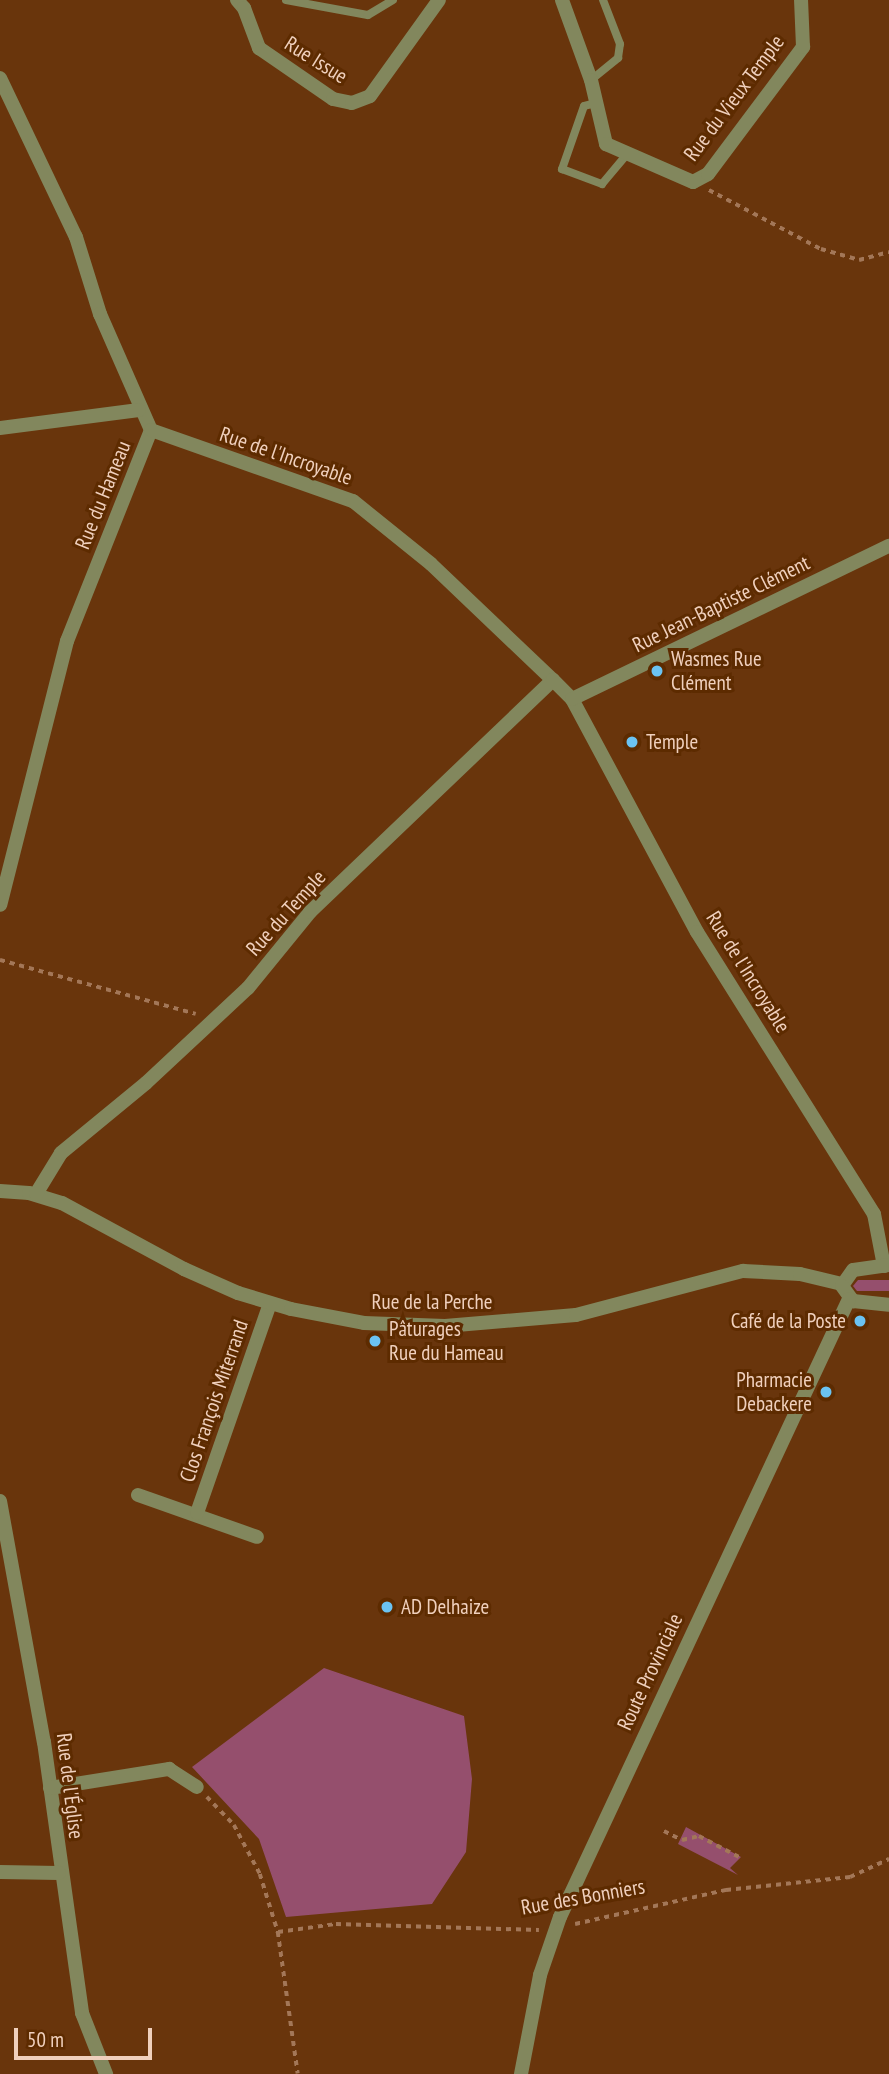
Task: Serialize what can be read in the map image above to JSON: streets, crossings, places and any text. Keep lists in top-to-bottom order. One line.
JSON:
{"streets":{"street":["Rue Issue","Rue du Vieux Temple","Rue de l'Incroyable","Rue du Hameau","Rue Jean-Baptiste Clément","Rue du Temple","Rue de la Perche","Clos François Miterrand","Route Provinciale","Rue de l'Église"],"path":["Rue des Bonniers"]},"crossings":[["Rue de l'Incroyable","Rue du Hameau"],["Rue de l'Incroyable","Rue Jean-Baptiste Clément"],["Rue de l'Incroyable","Rue du Temple"],["Rue du Temple","Rue de la Perche"],["Rue de la Perche","Clos François Miterrand"],["Route Provinciale","Rue des Bonniers"]],"places":["Wasmes Rue Clément","Temple","Café de la Poste","Pâturages Rue du Hameau","Pharmacie Debackere","AD Delhaize"],"scale_bar":"50 m"}
